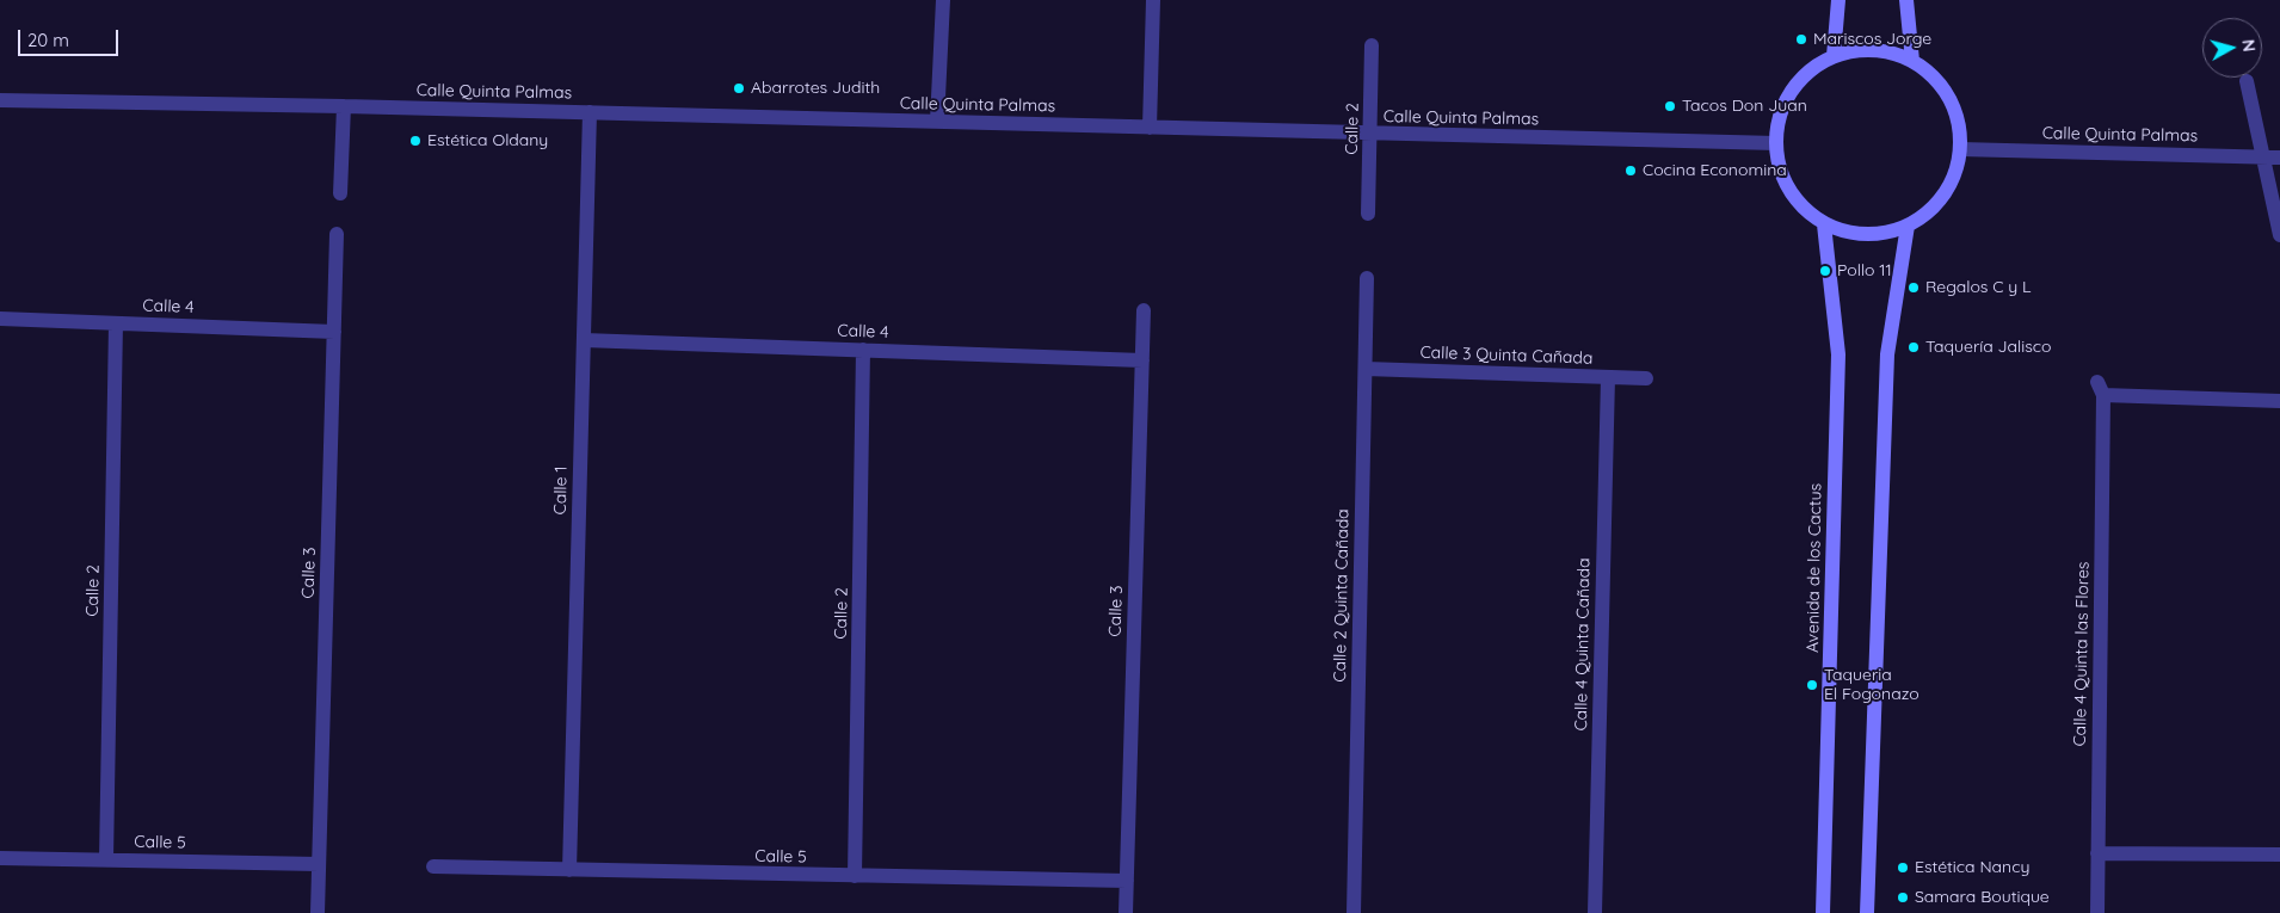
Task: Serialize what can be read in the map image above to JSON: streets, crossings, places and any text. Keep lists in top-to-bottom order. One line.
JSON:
{"streets":{"street":["Calle Quinta Palmas","Calle 2","Calle 4","Calle 3 Quinta Cañada","Calle 1","Avenida de los Cactus","Calle 3","Calle 2 Quinta Cañada","Calle 4 Quinta Cañada","Calle 4 Quinta las Flores","Calle 5"]},"crossings":[["Calle Quinta Palmas","Calle 2"],["Calle Quinta Palmas","Calle 1"],["Calle Quinta Palmas","Avenida de los Cactus"],["Calle 2","Calle 4"],["Calle 2","Calle 5"],["Calle 4","Calle 1"],["Calle 4","Calle 3"],["Calle 3 Quinta Cañada","Calle 2 Quinta Cañada"],["Calle 3 Quinta Cañada","Calle 4 Quinta Cañada"],["Calle 1","Calle 5"],["Calle 3","Calle 5"]],"places":["Mariscos Jorge","Abarrotes Judith","Tacos Don Juan","Estética Oldany","Cocina Economina","Pollo 11","Regalos C y L","Taquería Jalisco","Taqueria El Fogonazo","Estética Nancy","Samara Boutique"],"scale_bar":"20 m","north":"right"}
